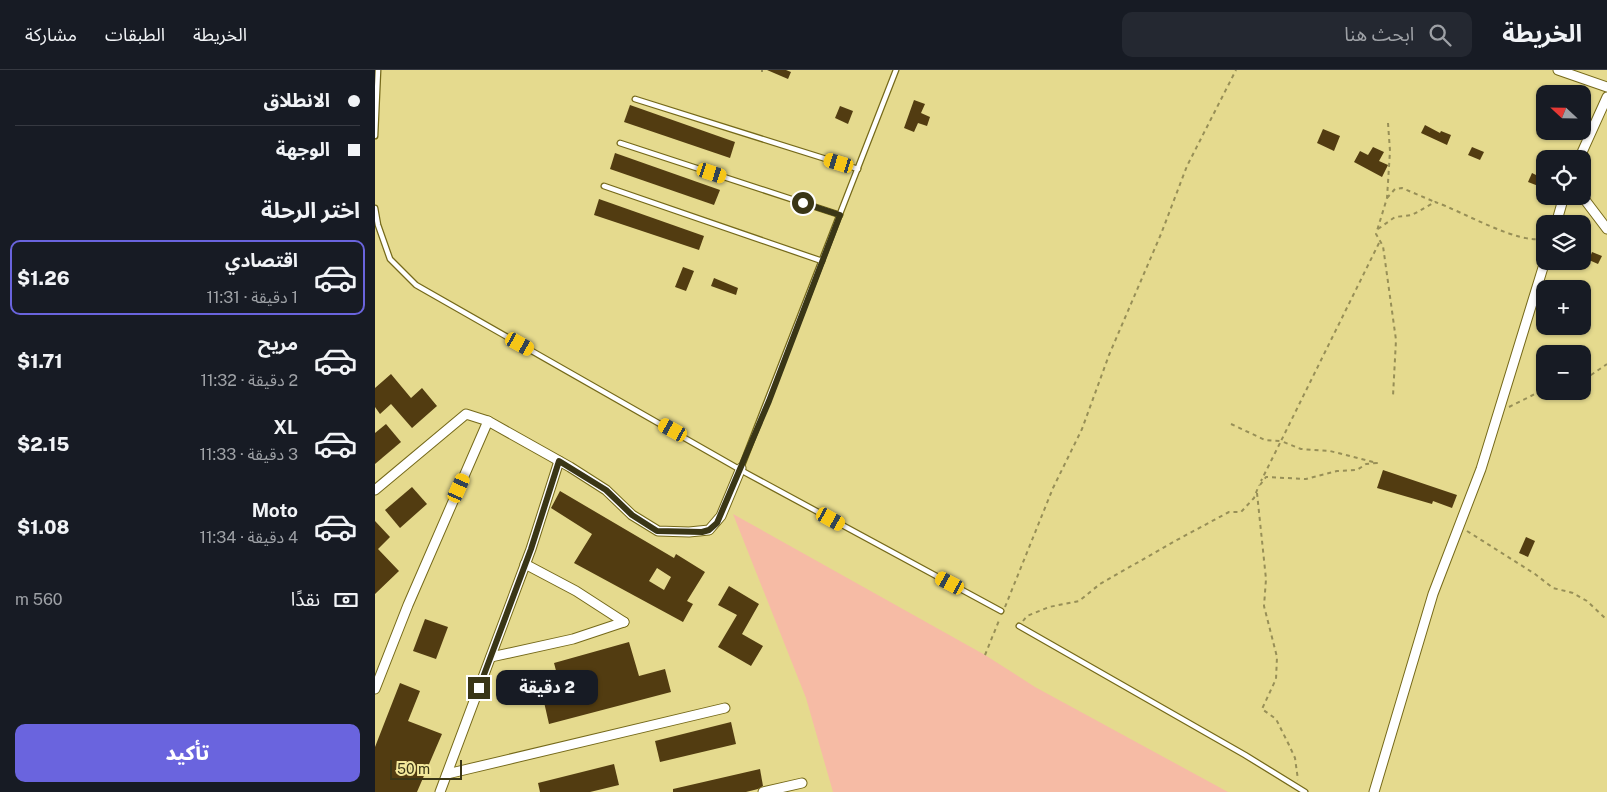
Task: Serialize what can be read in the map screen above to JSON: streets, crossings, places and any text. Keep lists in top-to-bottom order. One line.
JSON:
{"scale_bar":"50 m","north":"left","page":{"header":"الخريطة","search":"ابحث هنا","nav":["الخريطة","الطبقات","مشاركة"],"banner":["الانطلاق","الوجهة"],"map_buttons":["+","−"],"heading":"اختر الرحلة","list":[{"name":"اقتصادي","note":"1 دقيقة · 11:31","value":"$1.26"},{"name":"مريح","note":"2 دقيقة · 11:32","value":"$1.71"},{"name":"XL","note":"3 دقيقة · 11:33","value":"$2.15"},{"name":"Moto","note":"4 دقيقة · 11:34","value":"$1.08"}],"pay":["نقدًا","560 m"],"bubble":"2 دقيقة","buttons":"تأكيد","scale":"50 m"}}
